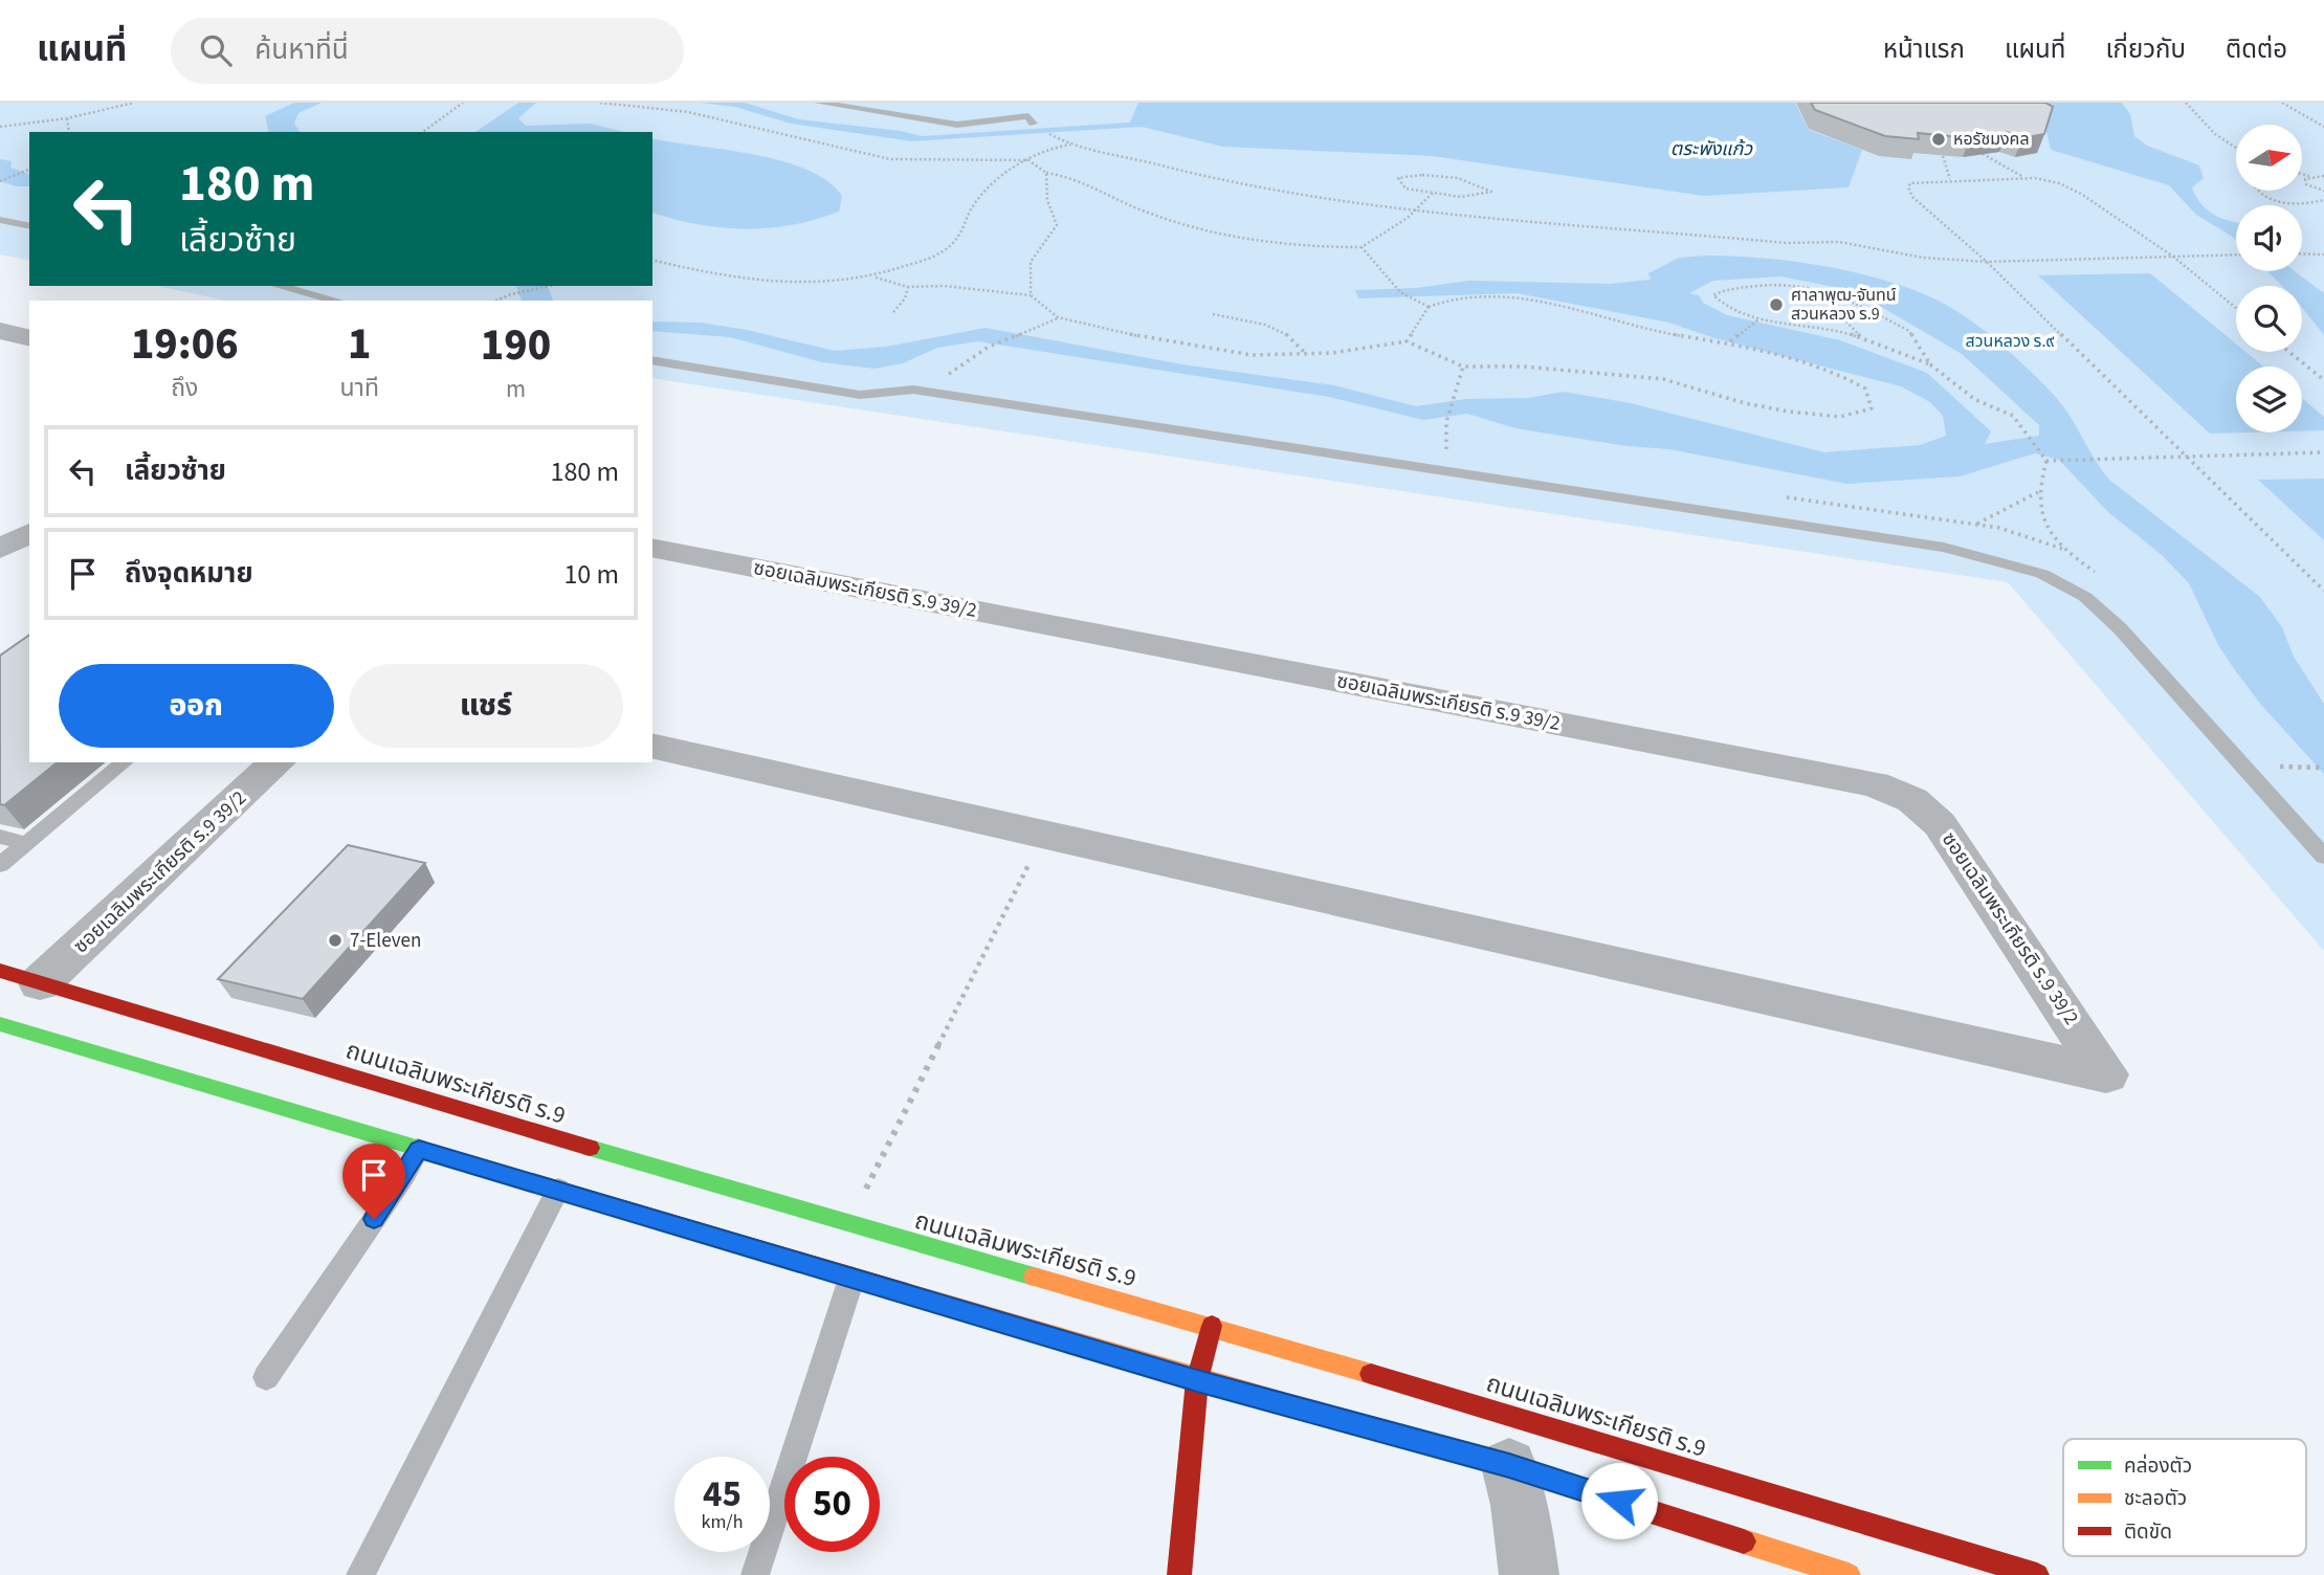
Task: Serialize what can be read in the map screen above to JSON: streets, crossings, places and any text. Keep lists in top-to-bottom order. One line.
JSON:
{"streets":{"main road":["ถนนเฉลิมพระเกียรติ ร.9"],"street":["ซอยเฉลิมพระเกียรติ ร.9 39/2"]},"crossings":[["ซอยเฉลิมพระเกียรติ ร.9 39/2","ถนนเฉลิมพระเกียรติ ร.9"]],"water":["ตระพังแก้ว"],"parks":["สวนหลวง ร.๙"],"places":["หอรัชมงคล","ศาลาพุฒ-จันทน์ สวนหลวง ร.9","7-Eleven"],"legend":["คล่องตัว","ชะลอตัว","ติดขัด"],"north":"right","page":{"header":"แผนที่","search":"ค้นหาที่นี่","nav":["หน้าแรก","แผนที่","เกี่ยวกับ","ติดต่อ"],"turn":["180 m","เลี้ยวซ้าย"],"eta":["19:06","ถึง","1","นาที","190","m"],"list":[{"name":"เลี้ยวซ้าย","value":"180 m"},{"name":"ถึงจุดหมาย","value":"10 m"}],"buttons":["ออก","แชร์"],"speed":"45 km/h","limit":"50"}}
